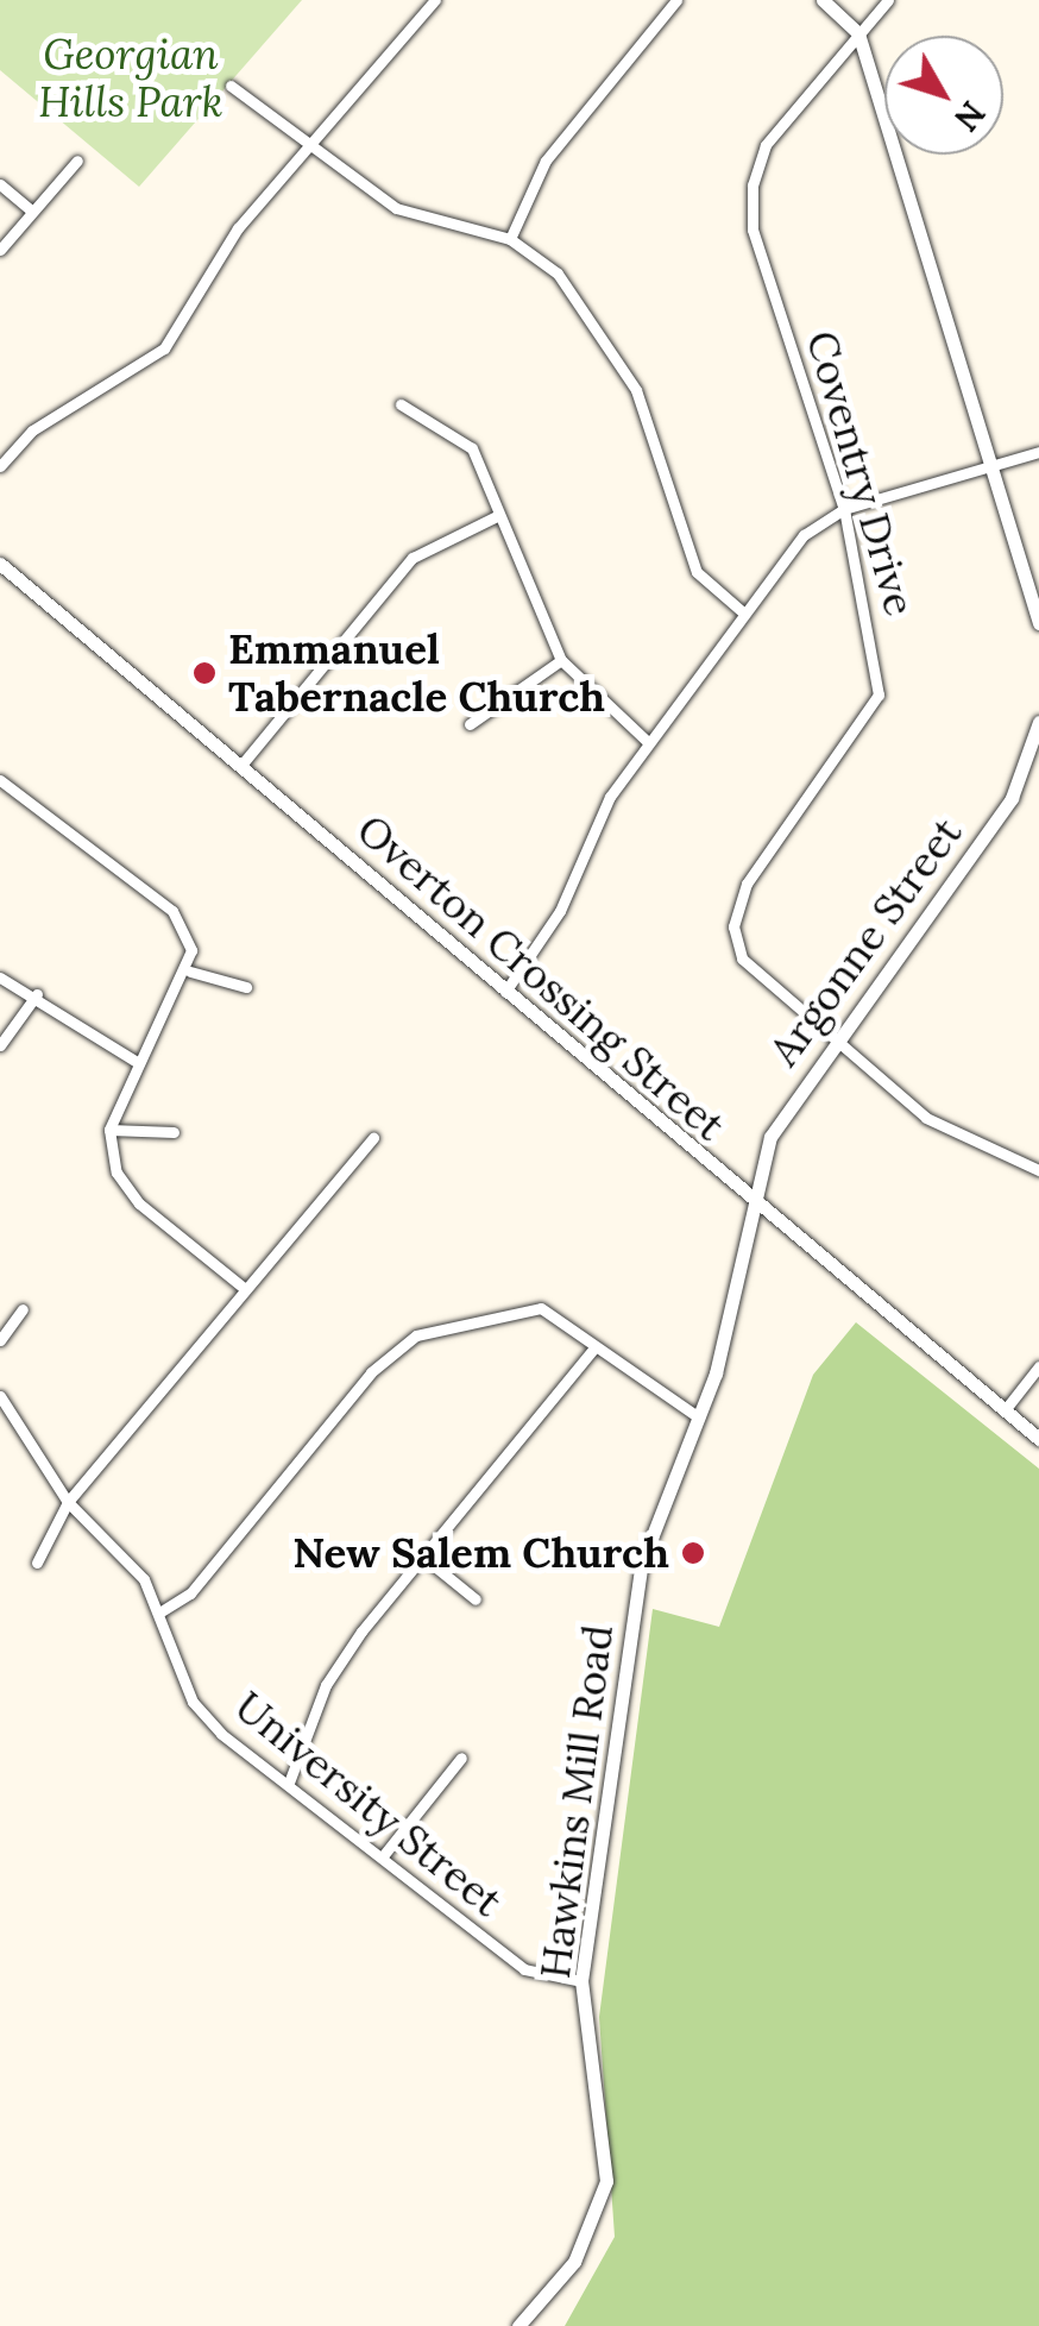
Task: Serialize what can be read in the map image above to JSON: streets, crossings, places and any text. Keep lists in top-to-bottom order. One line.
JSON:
{"streets":{"street":["Coventry Drive","Argonne Street","Overton Crossing Street","Hawkins Mill Road","University Street"]},"crossings":[["Coventry Drive","Argonne Street"],["Argonne Street","Overton Crossing Street"],["Argonne Street","Hawkins Mill Road"],["Overton Crossing Street","Hawkins Mill Road"],["Hawkins Mill Road","University Street"]],"parks":["Georgian Hills Park"],"places":["Emmanuel Tabernacle Church","New Salem Church"],"north":"bottom right"}
